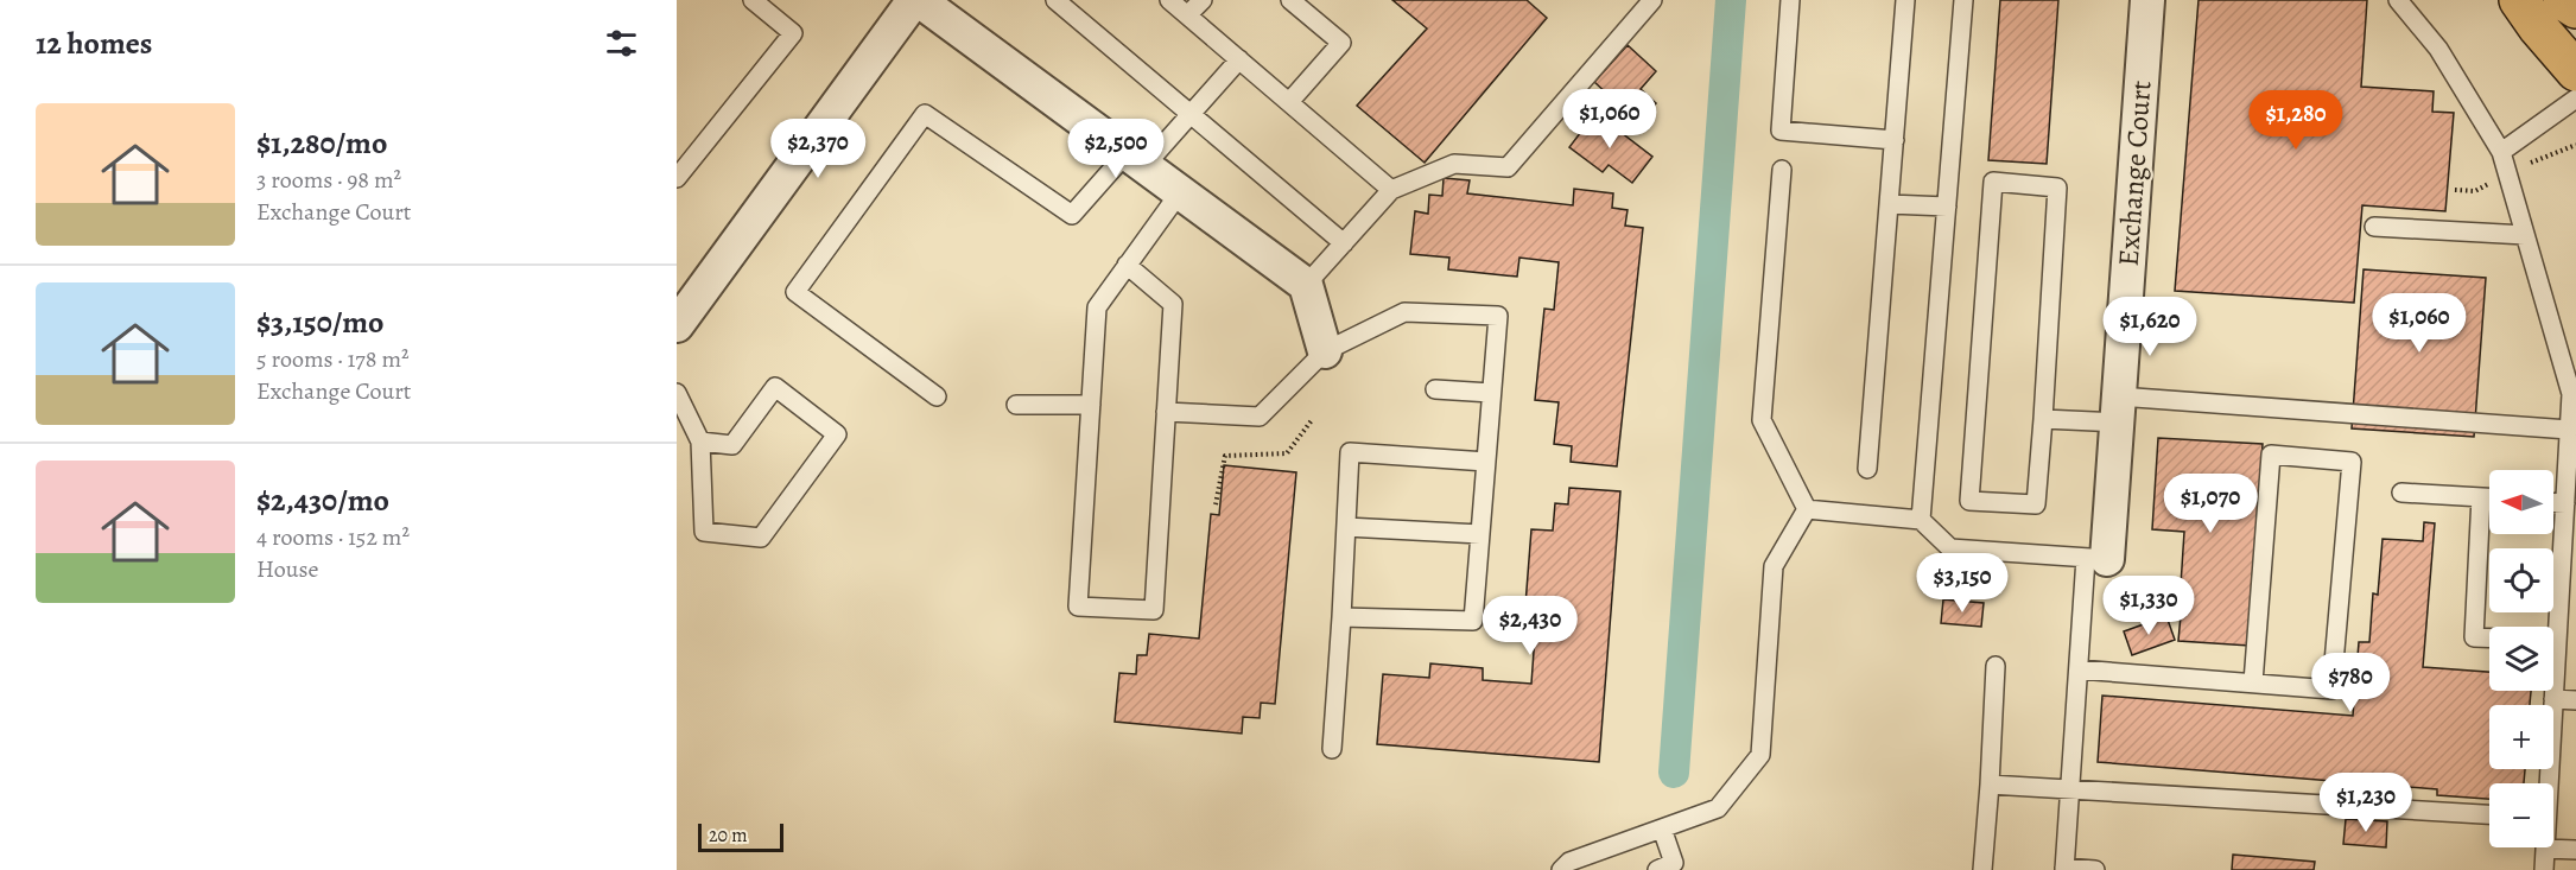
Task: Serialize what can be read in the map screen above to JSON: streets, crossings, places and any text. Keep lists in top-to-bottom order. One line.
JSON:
{"streets":{"street":["Exchange Court"]},"scale_bar":"20 m","north":"left","page":{"heading":"12 homes","list":[{"name":"$1,280/mo","note":"3 rooms · 98 m² · Exchange Court"},{"name":"$3,150/mo","note":"5 rooms · 178 m² · Exchange Court"},{"name":"$2,430/mo","note":"4 rooms · 152 m² · House"}],"price":["$1,060","$1,280","$2,370","$2,500","$1,060","$1,620","$1,070","$3,150","$1,330","$2,430","$780","$1,230"],"map_buttons":["+","−"],"scale":"20 m"}}
